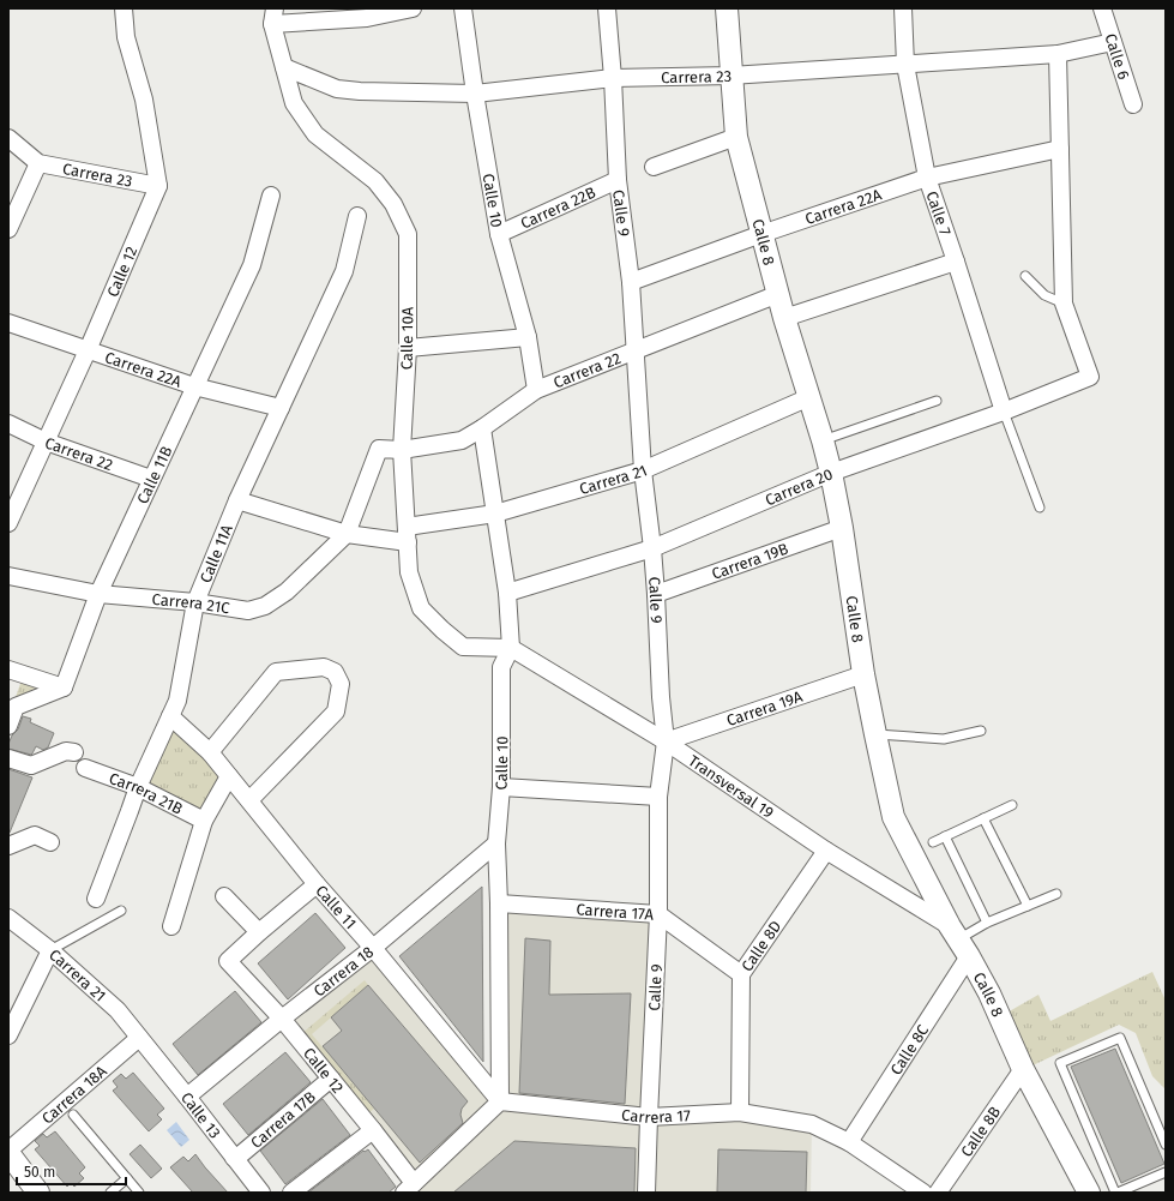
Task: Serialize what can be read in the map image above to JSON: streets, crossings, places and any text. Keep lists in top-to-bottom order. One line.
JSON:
{"streets":{"street":["Calle 6","Carrera 23","Calle 10","Carrera 22A","Carrera 22B","Calle 9","Calle 7","Calle 8","Calle 12","Calle 10A","Carrera 22","Calle 11B","Carrera 21","Carrera 20","Calle 11A","Carrera 19B","Carrera 21C","Carrera 19A","Transversal 19","Carrera 21B","Calle 11","Carrera 17A","Calle 8D","Carrera 18","Calle 8C","Carrera 18A","Calle 13","Carrera 17","Carrera 17B","Calle 8B"]},"crossings":[["Calle 6","Carrera 23"],["Carrera 23","Calle 10"],["Carrera 23","Calle 9"],["Carrera 23","Calle 7"],["Carrera 23","Calle 8"],["Carrera 23","Calle 12"],["Carrera 23","Calle 10A"],["Calle 10","Carrera 22B"],["Calle 10","Calle 10A"],["Calle 10","Carrera 22"],["Calle 10","Carrera 21"],["Calle 10","Carrera 20"],["Calle 10","Transversal 19"],["Calle 10","Calle 11"],["Calle 10","Carrera 17A"],["Calle 10","Carrera 18"],["Calle 10","Carrera 17"],["Carrera 22A","Calle 9"],["Carrera 22A","Calle 7"],["Carrera 22A","Calle 8"],["Carrera 22A","Calle 12"],["Carrera 22A","Calle 11B"],["Carrera 22A","Calle 11A"],["Carrera 22B","Calle 9"],["Calle 9","Carrera 22"],["Calle 9","Carrera 21"],["Calle 9","Carrera 20"],["Calle 9","Carrera 19B"],["Calle 9","Carrera 19A"],["Calle 9","Transversal 19"],["Calle 9","Carrera 17A"],["Calle 9","Carrera 17"],["Calle 7","Carrera 20"],["Calle 8","Carrera 22"],["Calle 8","Carrera 21"],["Calle 8","Carrera 20"],["Calle 8","Carrera 19B"],["Calle 8","Carrera 19A"],["Calle 8","Transversal 19"],["Calle 8","Calle 8C"],["Calle 8","Calle 8B"],["Calle 12","Carrera 22"],["Calle 12","Carrera 18"],["Calle 12","Carrera 17B"],["Calle 10A","Carrera 22"],["Calle 10A","Carrera 21"],["Calle 10A","Transversal 19"],["Carrera 22","Calle 11B"],["Calle 11B","Carrera 21C"],["Carrera 21","Carrera 18A"],["Carrera 21","Calle 13"],["Calle 11A","Carrera 21C"],["Calle 11A","Carrera 21B"],["Calle 11A","Calle 11"],["Carrera 19A","Transversal 19"],["Transversal 19","Calle 8D"],["Transversal 19","Calle 8C"],["Calle 11","Carrera 18"],["Calle 11","Carrera 17"],["Carrera 17A","Calle 8D"],["Calle 8D","Carrera 17"],["Carrera 18","Calle 13"],["Calle 8C","Carrera 17"],["Carrera 18A","Calle 13"],["Calle 13","Carrera 17B"]],"scale_bar":"50 m"}
